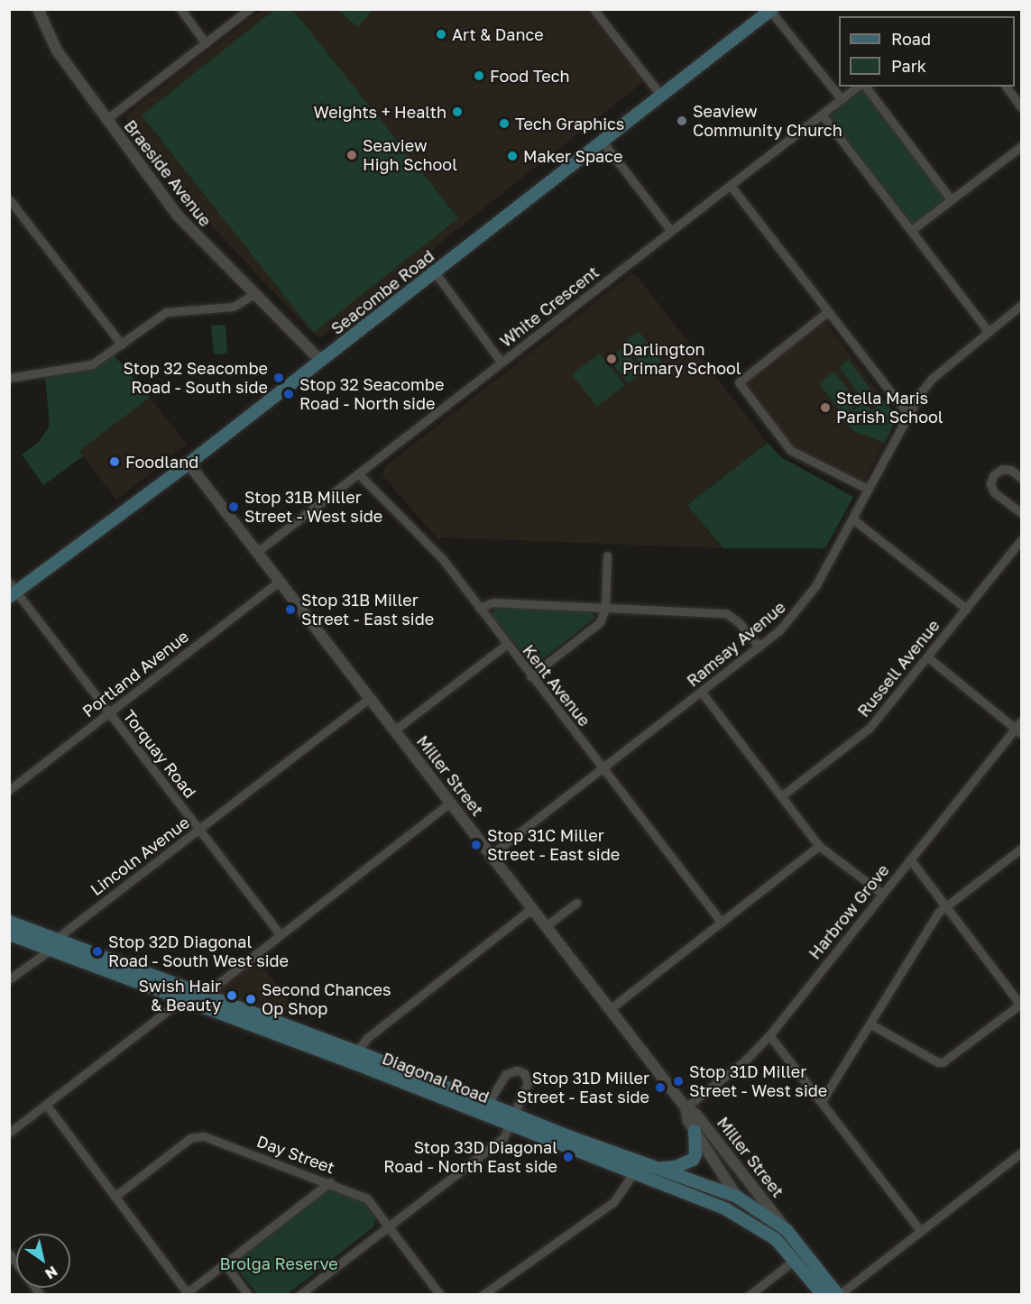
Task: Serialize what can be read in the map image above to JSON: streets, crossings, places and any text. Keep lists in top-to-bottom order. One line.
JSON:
{"streets":{"main road":["Seacombe Road","Diagonal Road"],"street":["Braeside Avenue","White Crescent","Ramsay Avenue","Russell Avenue","Portland Avenue","Kent Avenue","Torquay Road","Miller Street","Lincoln Avenue","Harbrow Grove","Day Street"]},"crossings":[["Braeside Avenue","Seacombe Road"],["Seacombe Road","Torquay Road"],["Seacombe Road","Miller Street"],["White Crescent","Kent Avenue"],["White Crescent","Miller Street"],["Ramsay Avenue","Kent Avenue"],["Ramsay Avenue","Miller Street"],["Portland Avenue","Torquay Road"],["Portland Avenue","Miller Street"],["Torquay Road","Lincoln Avenue"],["Miller Street","Lincoln Avenue"],["Miller Street","Harbrow Grove"],["Miller Street","Diagonal Road"],["Lincoln Avenue","Diagonal Road"]],"parks":["Brolga Reserve"],"places":["Art & Dance","Food Tech","Weights + Health","Seaview Community Church","Tech Graphics","Seaview High School","Maker Space","Darlington Primary School","Stop 32 Seacombe Road - South side","Stop 32 Seacombe Road - North side","Stella Maris Parish School","Foodland","Stop 31B Miller Street - West side","Stop 31B Miller Street - East side","Stop 31C Miller Street - East side","Stop 32D Diagonal Road - South West side","Swish Hair & Beauty","Second Chances Op Shop","Stop 31D Miller Street - West side","Stop 31D Miller Street - East side","Stop 33D Diagonal Road - North East side"],"legend":["Road","Park"],"north":"bottom right"}
